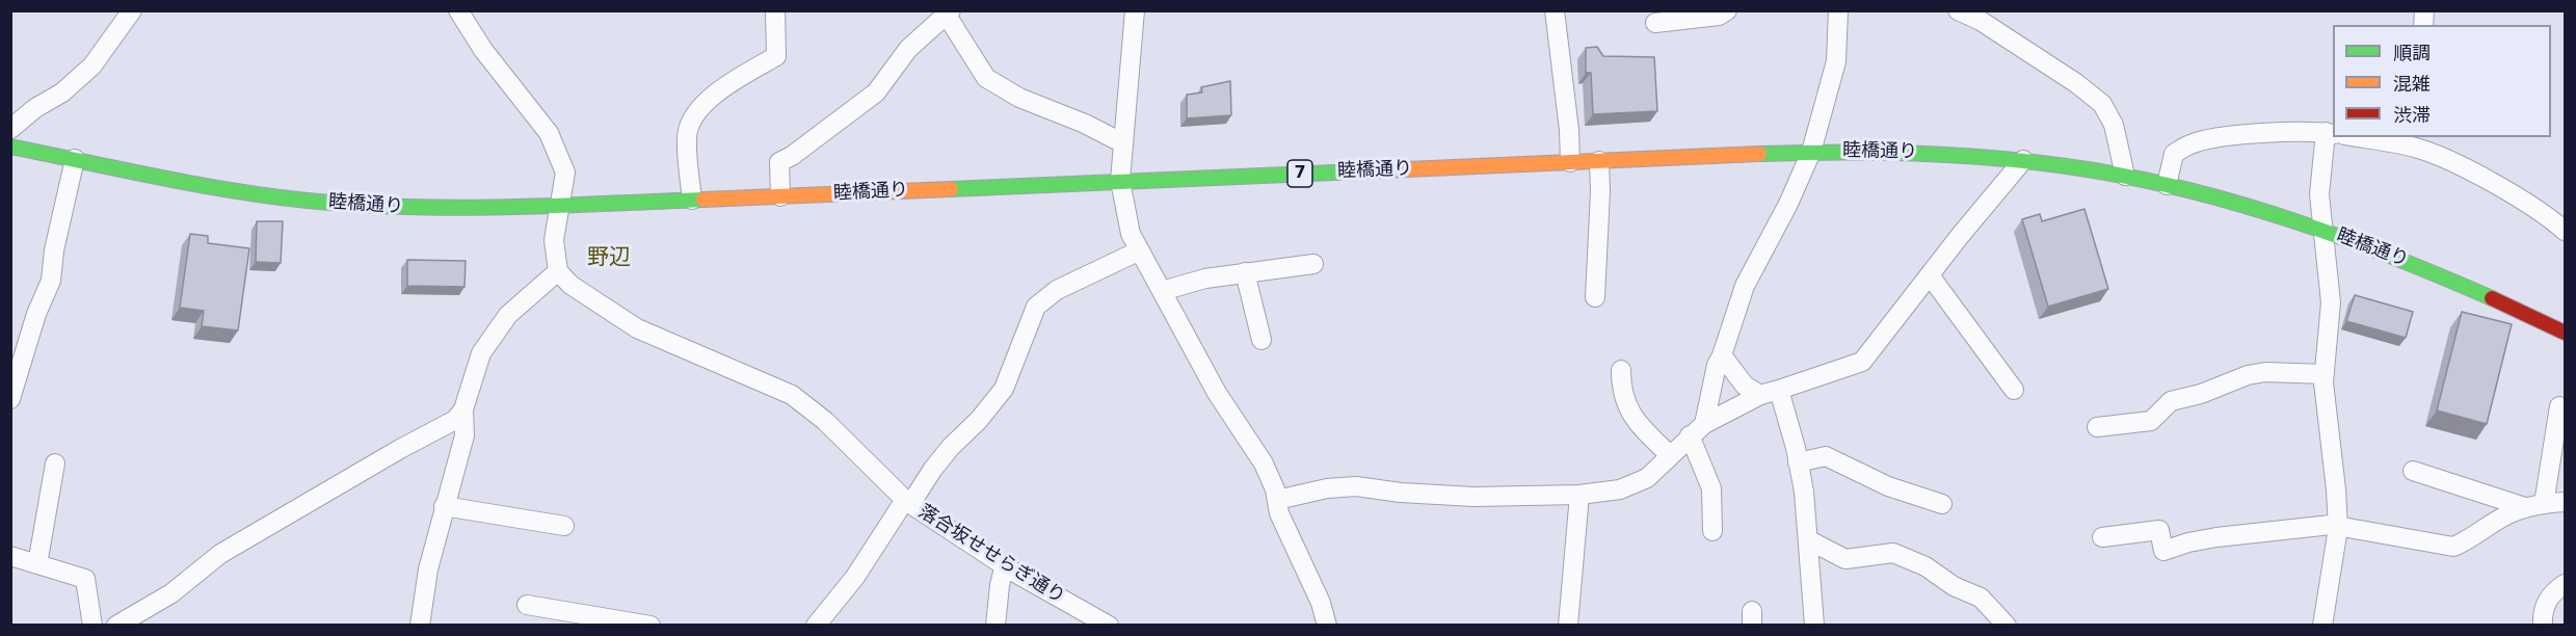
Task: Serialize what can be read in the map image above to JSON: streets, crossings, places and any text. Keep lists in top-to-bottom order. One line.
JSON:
{"streets":{"main road":["睦橋通り","7"],"street":["落合坂せせらぎ通り"]},"districts":["野辺"],"legend":["順調","混雑","渋滞"]}
